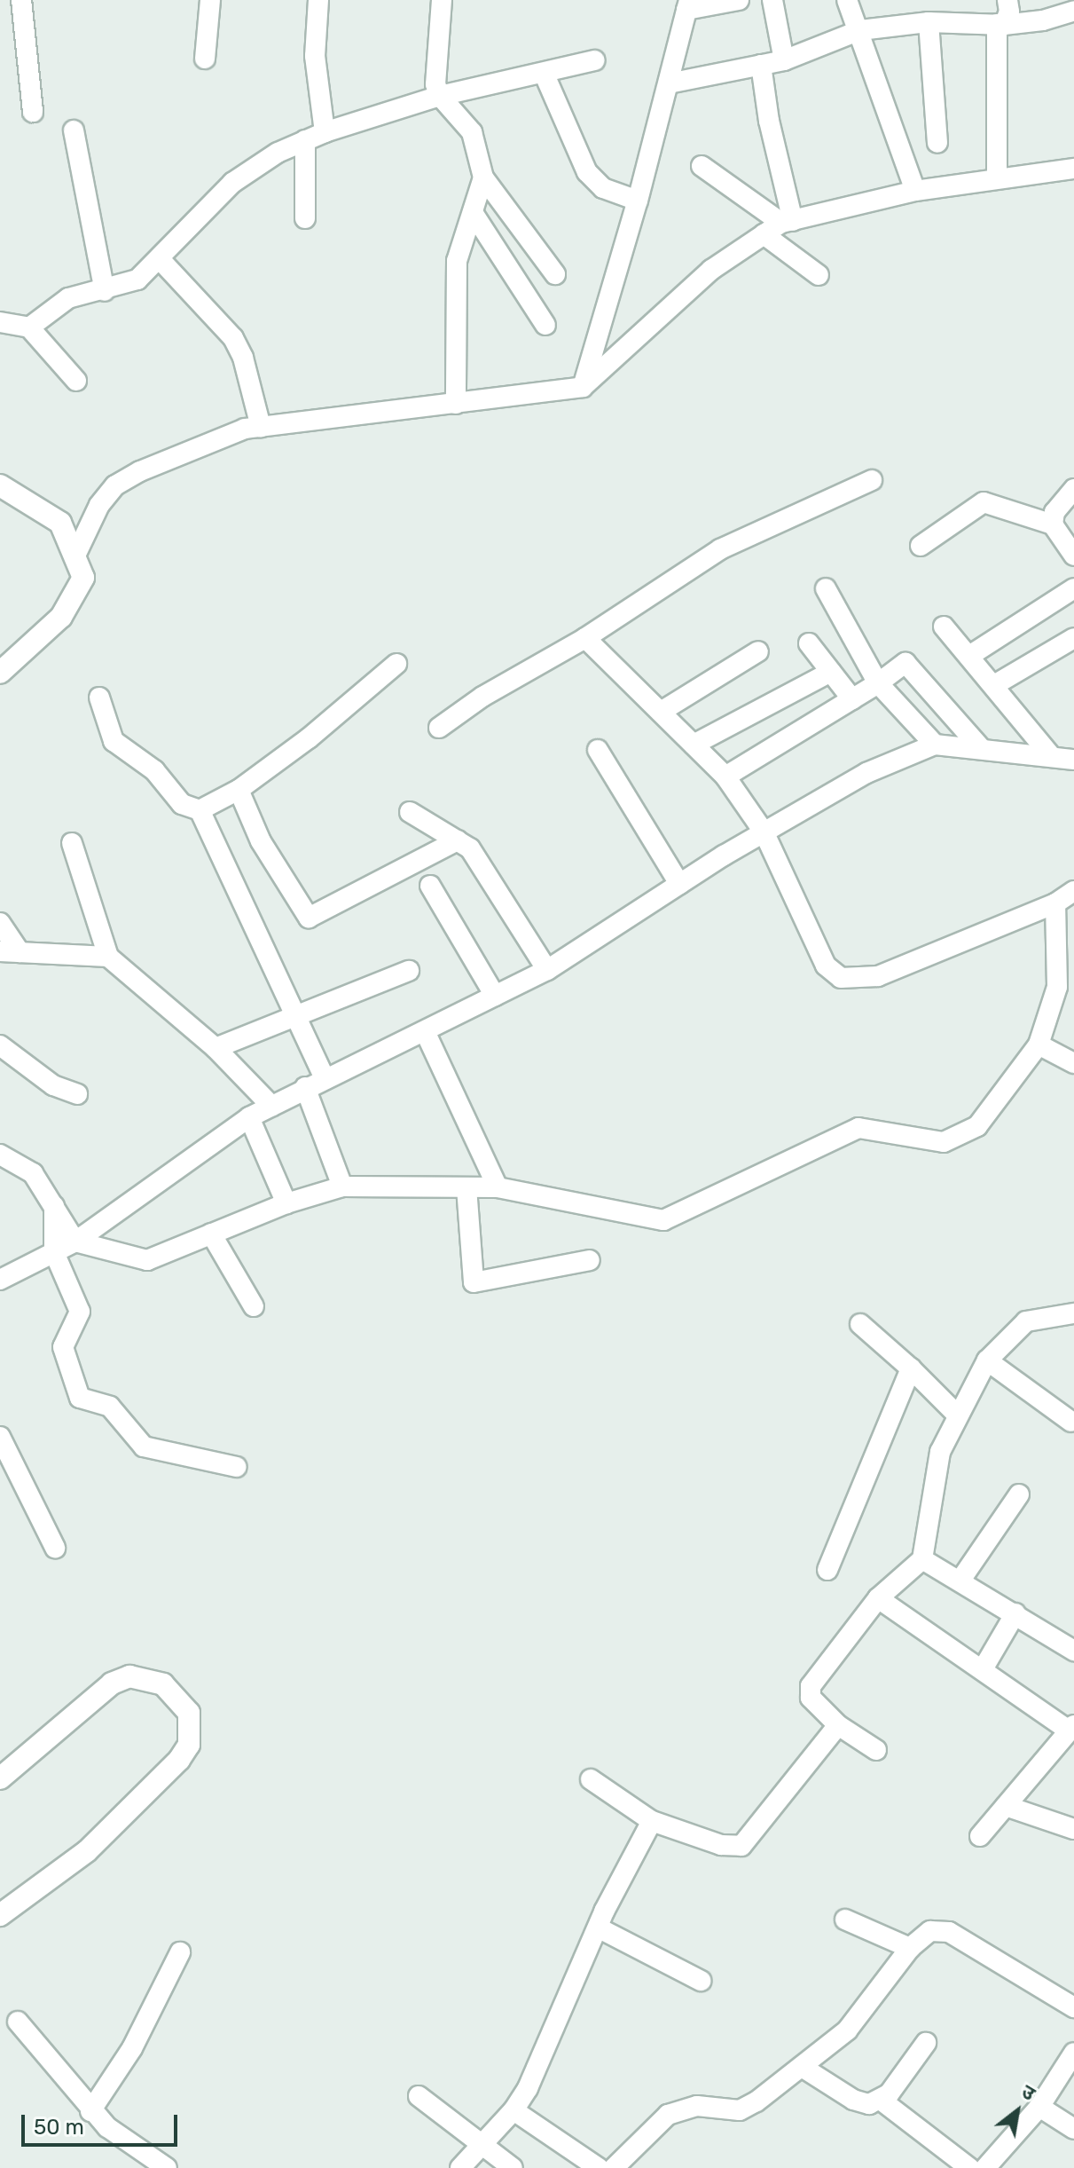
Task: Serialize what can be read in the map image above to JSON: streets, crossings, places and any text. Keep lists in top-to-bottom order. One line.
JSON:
{"scale_bar":"50 m","north":"top right"}
